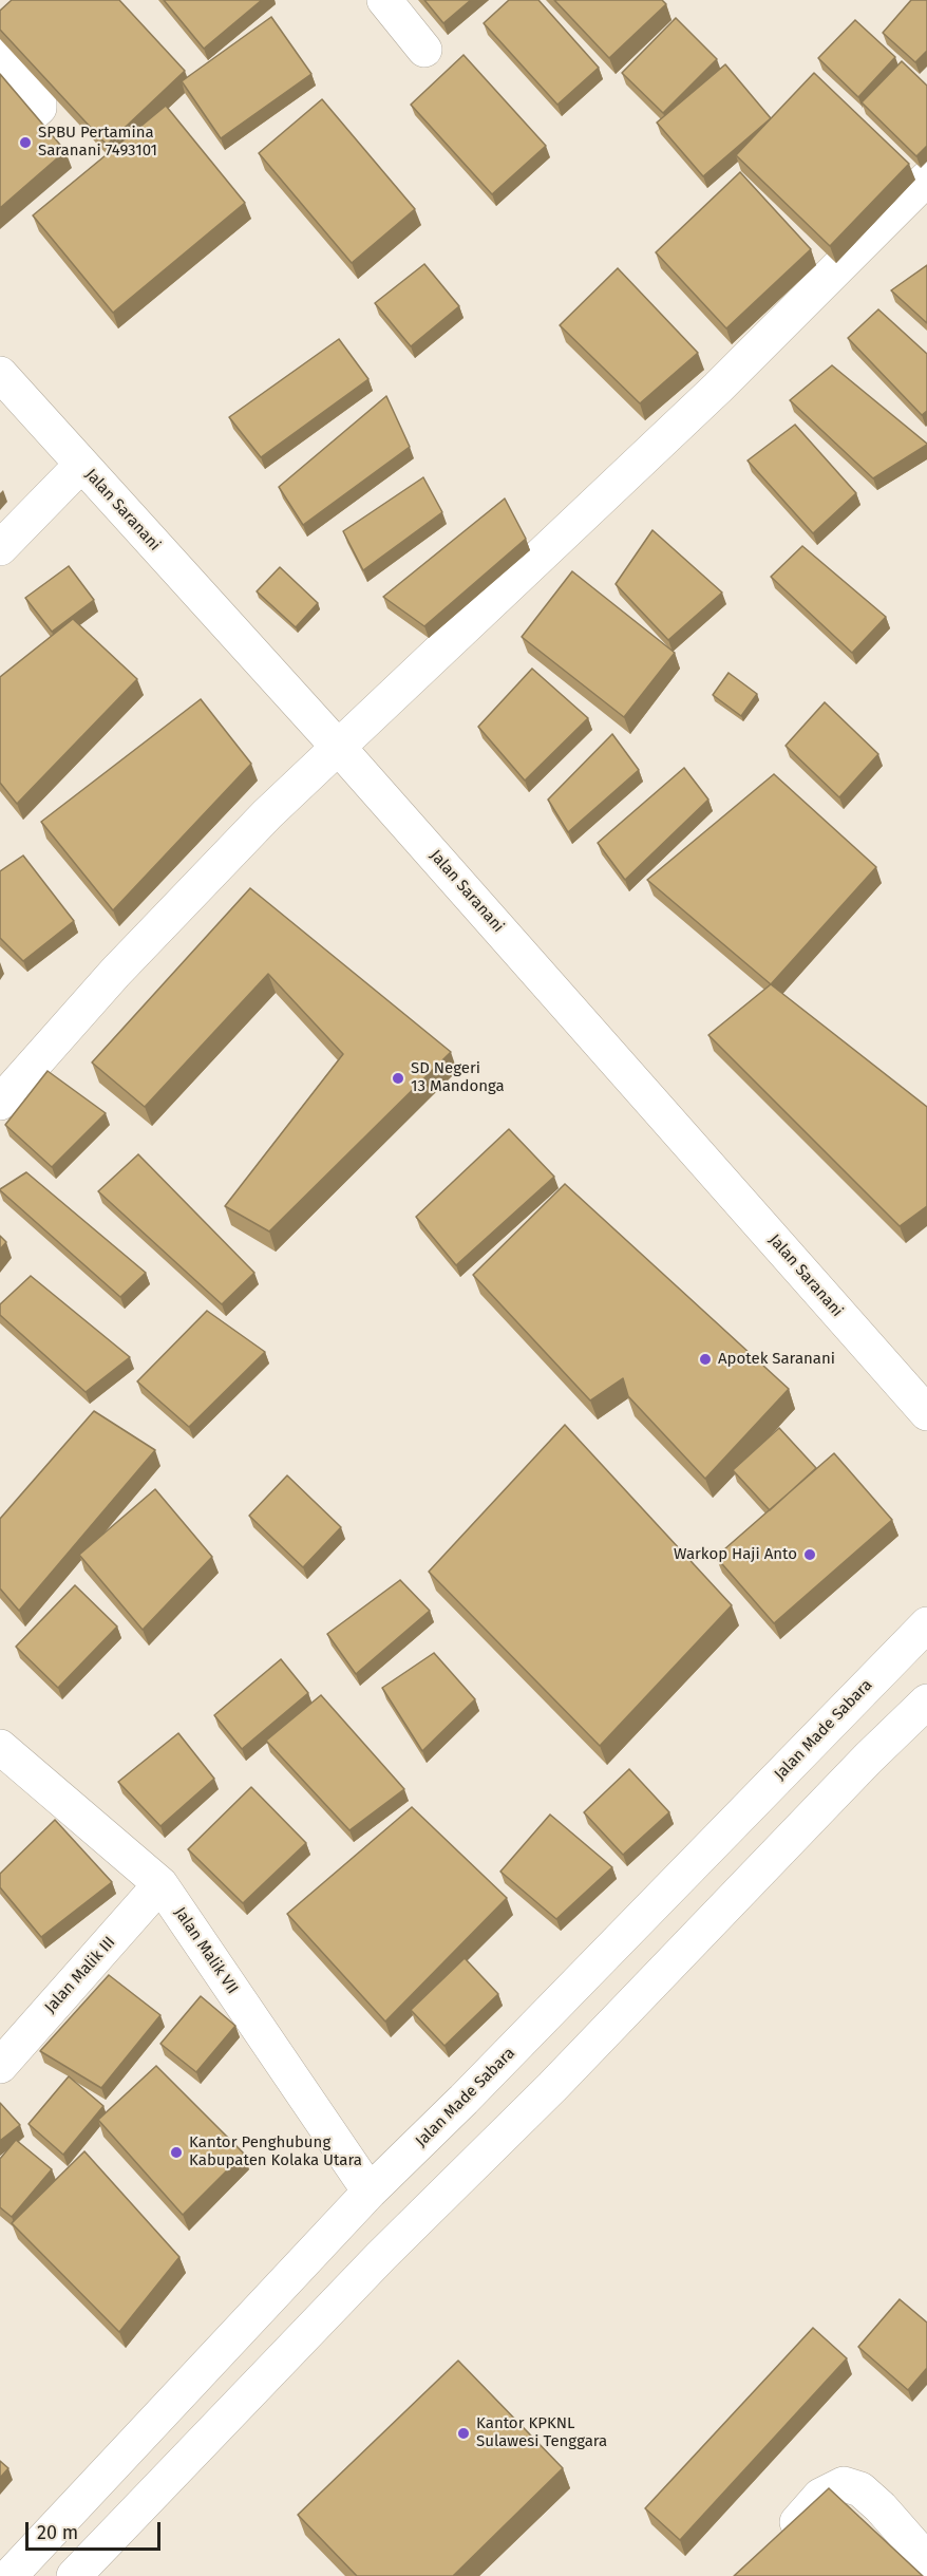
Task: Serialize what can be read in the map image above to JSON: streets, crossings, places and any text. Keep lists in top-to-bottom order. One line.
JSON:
{"streets":{"street":["Jalan Saranani","Jalan Made Sabara","Jalan Malik VII","Jalan Malik III"]},"crossings":[["Jalan Made Sabara","Jalan Malik VII"],["Jalan Malik VII","Jalan Malik III"]],"places":["SPBU Pertamina Saranani 7493101","SD Negeri 13 Mandonga","Apotek Saranani","Warkop Haji Anto","Kantor Penghubung Kabupaten Kolaka Utara","Kantor KPKNL Sulawesi Tenggara"],"scale_bar":"20 m"}
